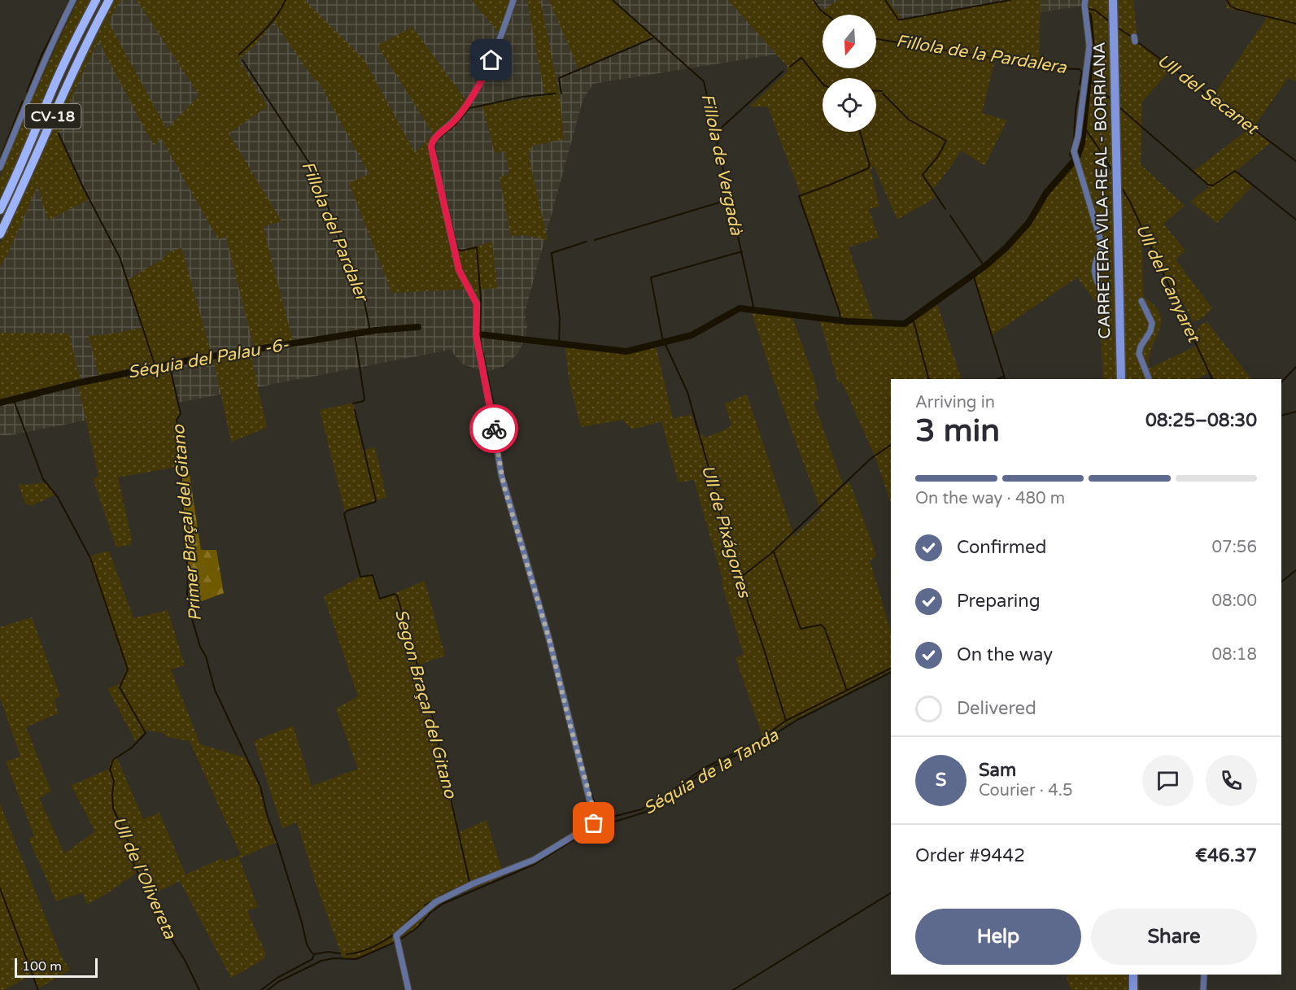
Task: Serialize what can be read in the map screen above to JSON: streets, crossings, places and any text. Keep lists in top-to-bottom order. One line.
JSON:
{"streets":{"main road":["CV-18","CARRETERA VILA-REAL - BORRIANA"]},"water":["Fillola de la Pardalera","Ull del Secanet","Fillola de Vergadà","Fillola del Pardaler","Ull del Canyaret","Séquia del Palau -6-","Primer Braçal del Gitano","Ull de Pixágorres","Segon Braçal del Gitano","Séquia de la Tanda","Ull de l'Olivereta"],"scale_bar":"100 m","north":"bottom","page":{"heading":["3 min","Arriving in","08:25–08:30"],"panel":["Sam","Courier · 4.5","Order #9442","€46.37"],"bar":"On the way · 480 m","list":[["Confirmed","07:56"],["Preparing","08:00"],["On the way","08:18"],"Delivered"],"round":"S","buttons":["Help","Share"],"scale":"100 m"}}
